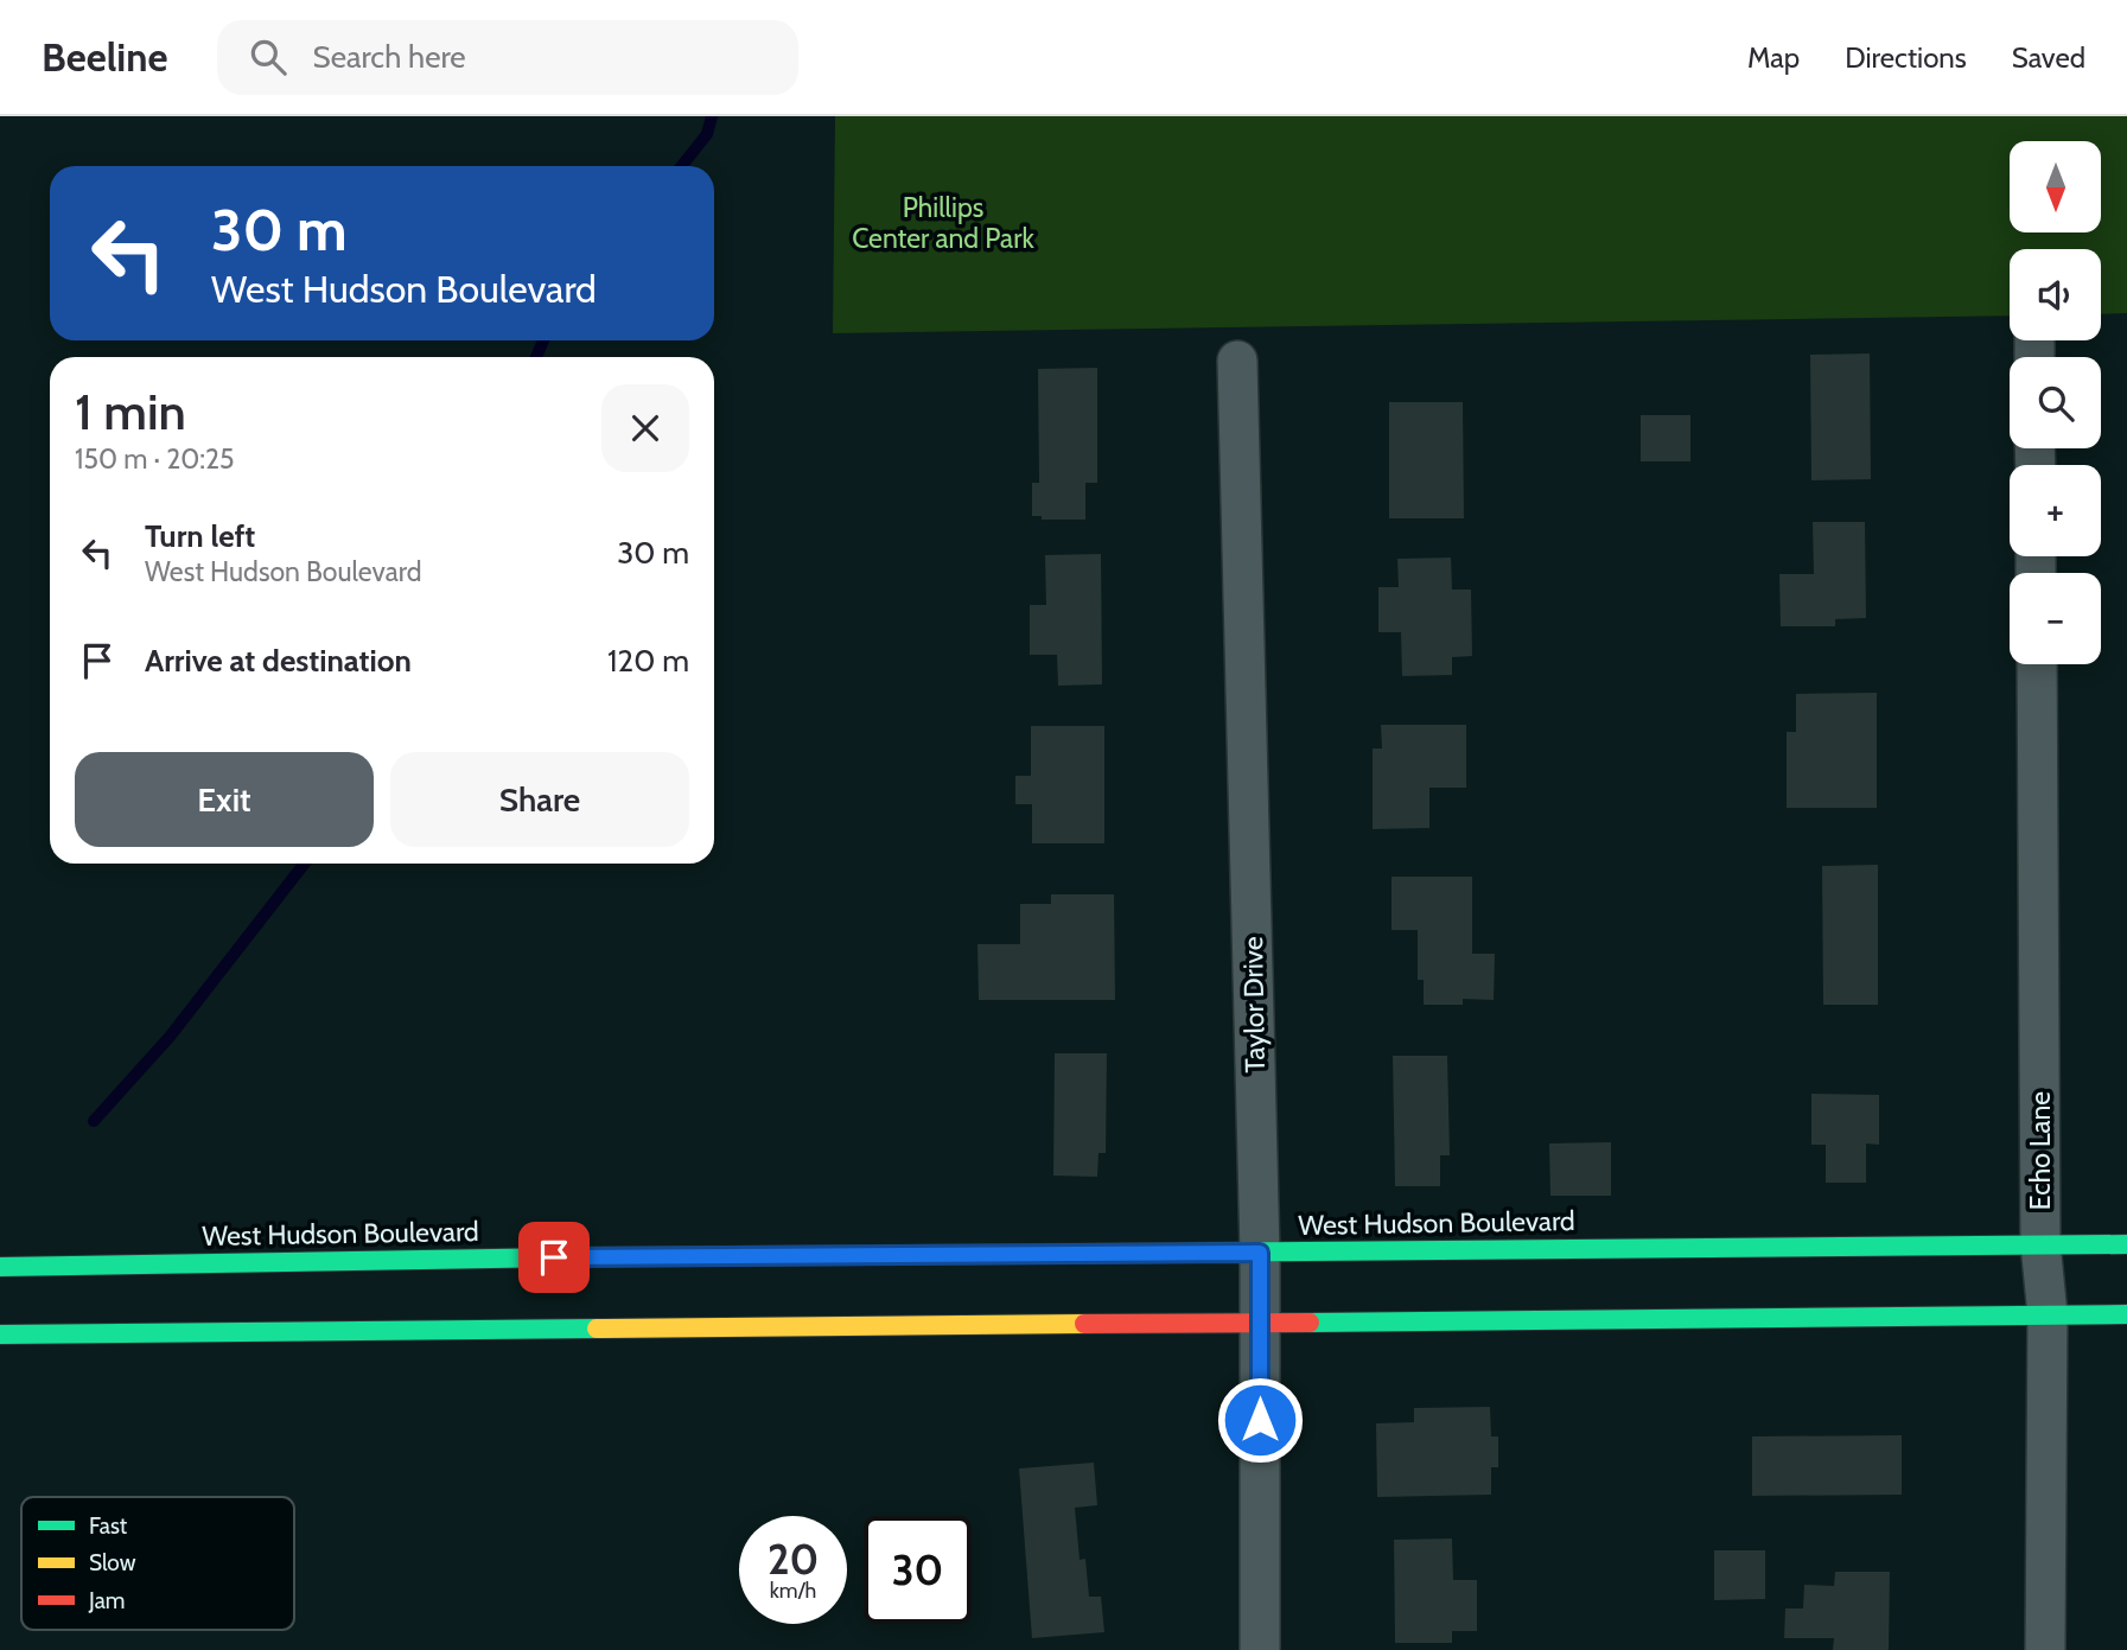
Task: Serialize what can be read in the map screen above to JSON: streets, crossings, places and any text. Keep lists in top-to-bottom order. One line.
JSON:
{"streets":{"main road":["West Hudson Boulevard"],"street":["Taylor Drive","Echo Lane"]},"crossings":[["Taylor Drive","West Hudson Boulevard"],["Echo Lane","West Hudson Boulevard"]],"parks":["Phillips Center and Park"],"legend":["Fast","Slow","Jam"],"north":"bottom","page":{"header":"Beeline","search":"Search here","nav":["Map","Directions","Saved"],"map_buttons":["+","−"],"turn":["30 m","West Hudson Boulevard"],"heading":["1 min","150 m · 20:25"],"list":[{"name":"Turn left","note":"West Hudson Boulevard","value":"30 m"},{"name":"Arrive at destination","value":"120 m"}],"buttons":["Exit","Share"],"speed":"20 km/h","limit":"30"}}
